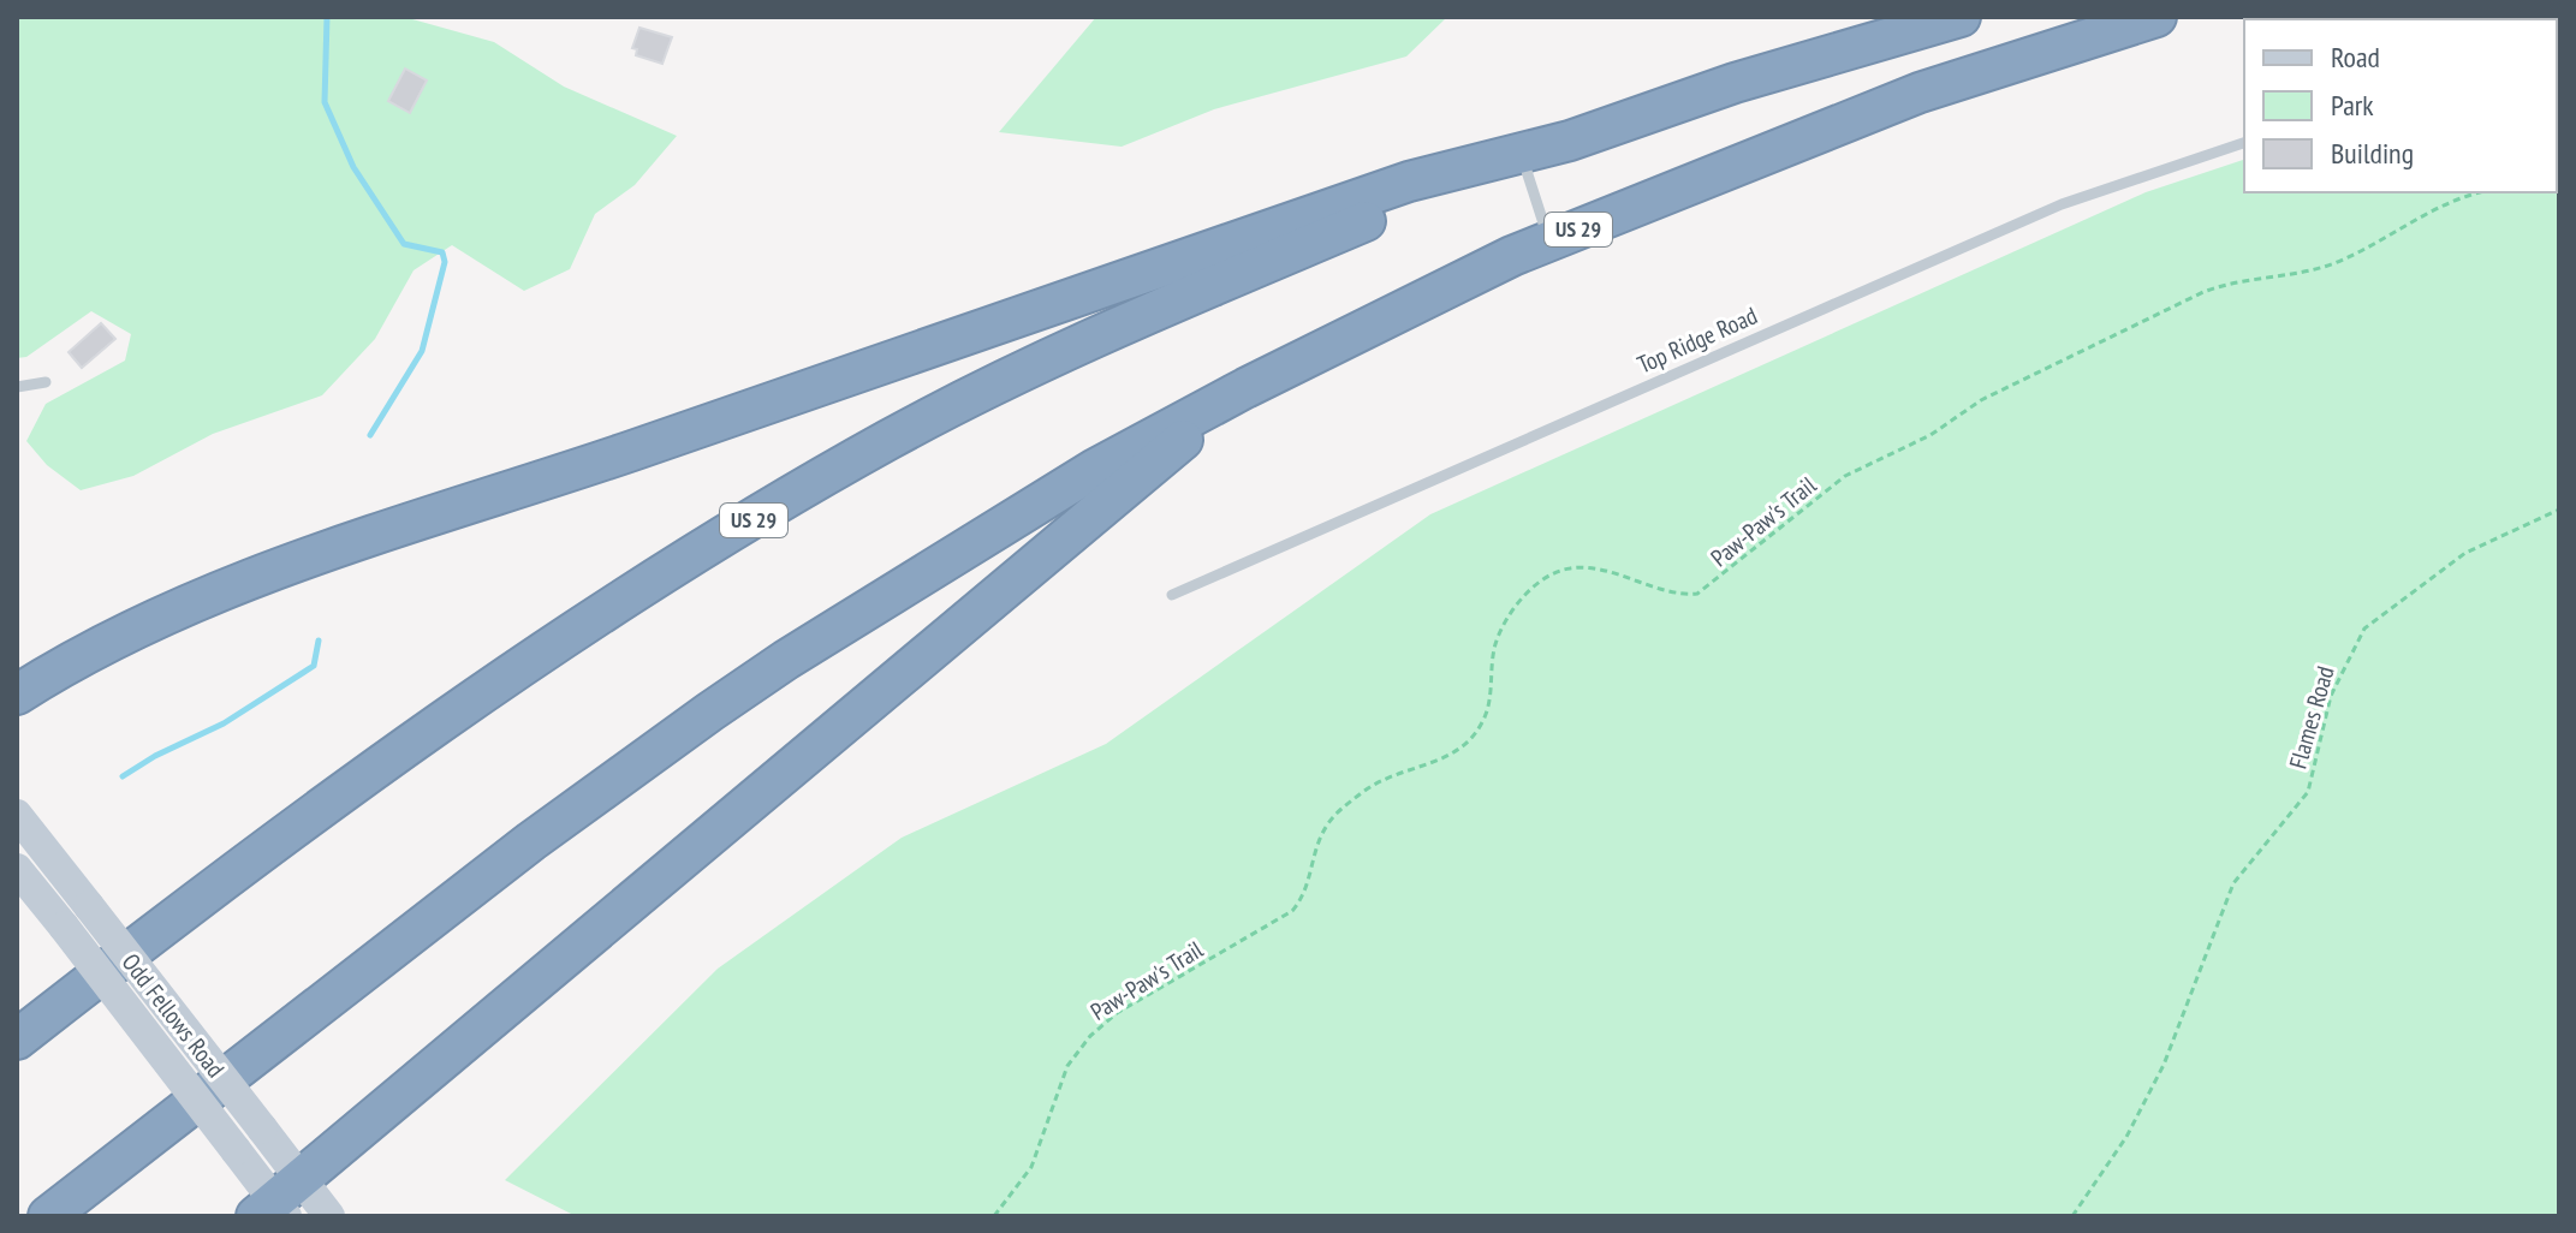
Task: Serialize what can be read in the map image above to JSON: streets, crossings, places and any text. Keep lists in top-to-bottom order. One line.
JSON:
{"streets":{"highway":["US 29"],"main road":["Odd Fellows Road"],"lane":["Top Ridge Road"],"path":["Paw-Paw's Trail","Flames Road"]},"legend":["Road","Park","Building"]}
